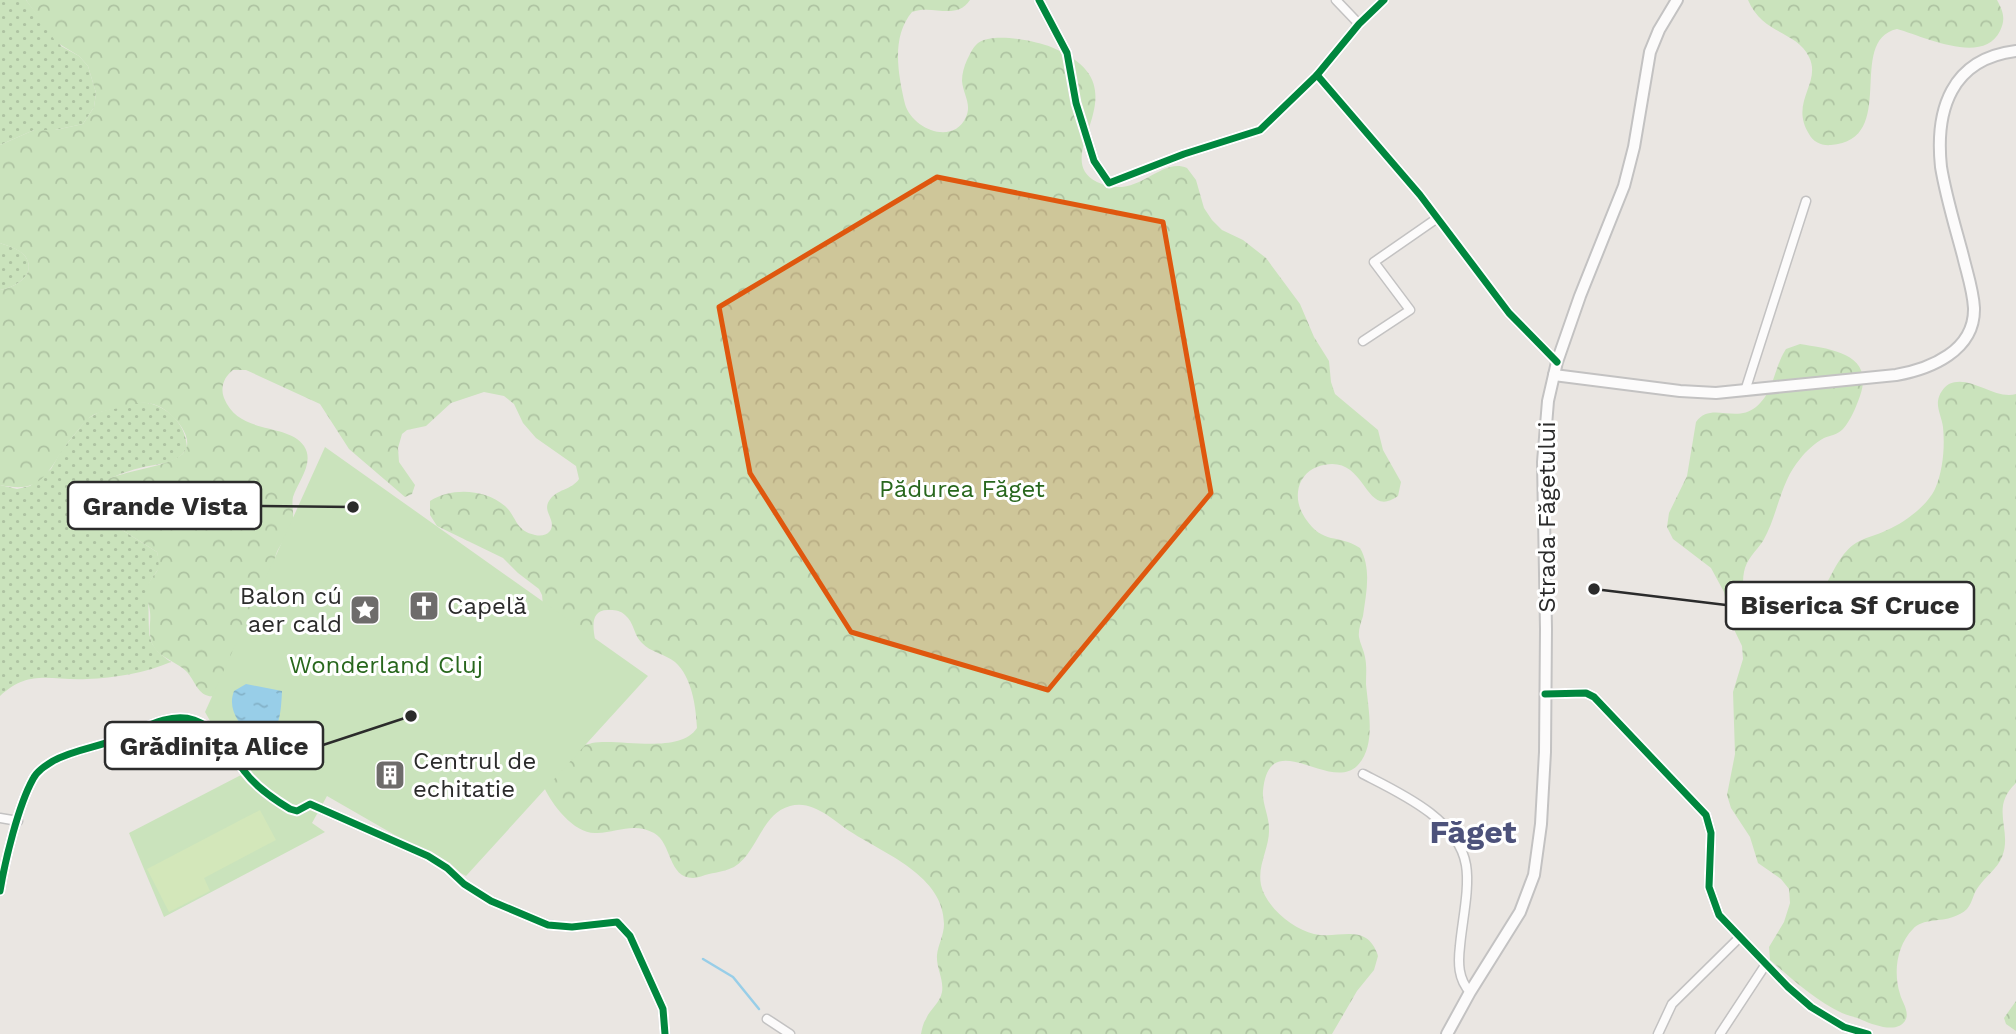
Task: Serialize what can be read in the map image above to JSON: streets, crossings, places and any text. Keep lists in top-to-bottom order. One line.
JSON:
{"streets":{"main road":["Strada Făgetului"]},"districts":["Făget"],"parks":["Pădurea Făget","Wonderland Cluj"],"places":{"other":["Grande Vista","Biserica Sf Cruce","Grădinița Alice"],"church":["Capelă"],"place":["Balon cú aer cald"],"building":["Centrul de echitatie"]}}
